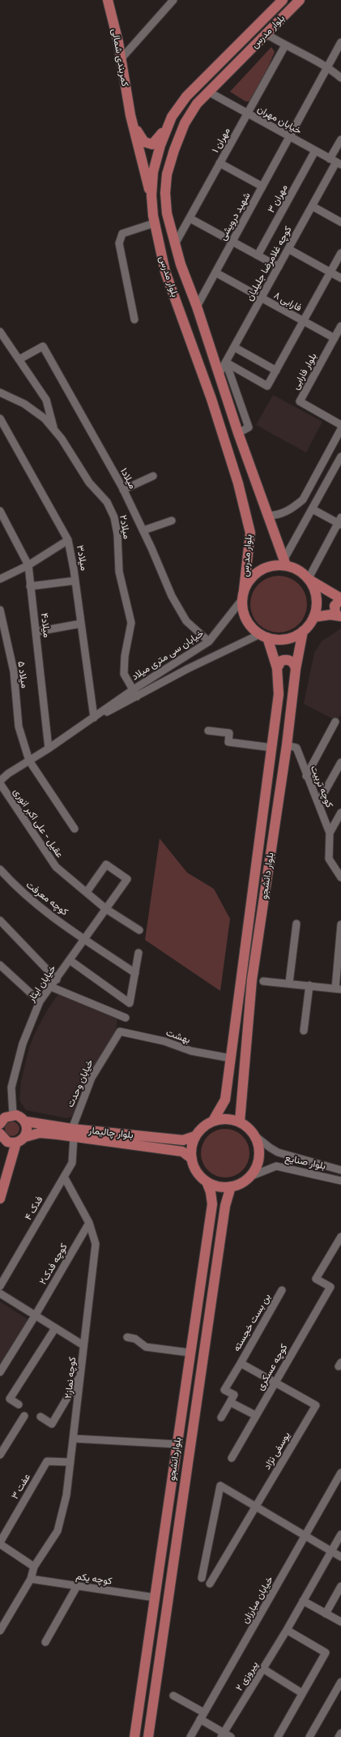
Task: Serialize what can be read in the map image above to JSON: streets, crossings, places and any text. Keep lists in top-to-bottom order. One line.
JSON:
{"streets":{"main road":["بلوار مدرس","کمربندی شمالی","بلوار دانشجو","بلوار چالیمار","بلواردانشجو"],"street":["خیابان مهران","مهران ۱","مهران ۳","شهید درویشی","کوچه غلامرضا جلیلیان","فارابی ۸","بلوار فارابی","میلاد۱","میلاد۲","میلاد۳","میلاد۴","خیابان سی متری میلاد","میلاد ۵","کوچه تربیت","عقیل - علی اکبر انوری","کوچه معرفت","خیابان ایثار","بهشت","خیابان وحدت","بلوار صنایع","فدک ۴","کوچه فدک۲","بن بست خجسته","کوچه عسکری","کوچه نماز۲","یوسفی نژاد","عفت ۳","کوچه یکم","خیابان مبارزان","پیروزی ۲"]},"crossings":[["بلوار مدرس","خیابان مهران"],["بلوار مدرس","مهران ۱"],["بلوار مدرس","شهید درویشی"],["بلوار مدرس","کوچه غلامرضا جلیلیان"],["بلوار مدرس","خیابان سی متری میلاد"],["بلوار مدرس","بلوار دانشجو"],["خیابان مهران","مهران ۱"],["خیابان مهران","مهران ۳"],["خیابان مهران","شهید درویشی"],["خیابان مهران","کوچه غلامرضا جلیلیان"],["شهید درویشی","فارابی ۸"],["کوچه غلامرضا جلیلیان","فارابی ۸"],["فارابی ۸","بلوار فارابی"],["میلاد۱","خیابان سی متری میلاد"],["میلاد۲","خیابان سی متری میلاد"],["میلاد۳","خیابان سی متری میلاد"],["میلاد۴","خیابان سی متری میلاد"],["خیابان سی متری میلاد","میلاد ۵"],["خیابان سی متری میلاد","بلوار دانشجو"],["کوچه تربیت","بلوار دانشجو"],["عقیل - علی اکبر انوری","خیابان ایثار"],["بلوار دانشجو","بهشت"],["بلوار دانشجو","بلوار چالیمار"],["بلوار دانشجو","بلوار صنایع"],["بلوار دانشجو","بلواردانشجو"],["کوچه معرفت","خیابان ایثار"],["بهشت","خیابان وحدت"],["خیابان وحدت","بلوار چالیمار"],["خیابان وحدت","فدک ۴"],["بلوار چالیمار","بلوار صنایع"],["بلوار چالیمار","فدک ۴"],["بلوار چالیمار","بلواردانشجو"],["بلوار صنایع","بلواردانشجو"],["فدک ۴","کوچه نماز۲"],["کوچه فدک۲","کوچه نماز۲"],["بن بست خجسته","کوچه عسکری"],["بن بست خجسته","یوسفی نژاد"],["کوچه نماز۲","عفت ۳"],["کوچه نماز۲","کوچه یکم"],["بلواردانشجو","کوچه یکم"]]}
